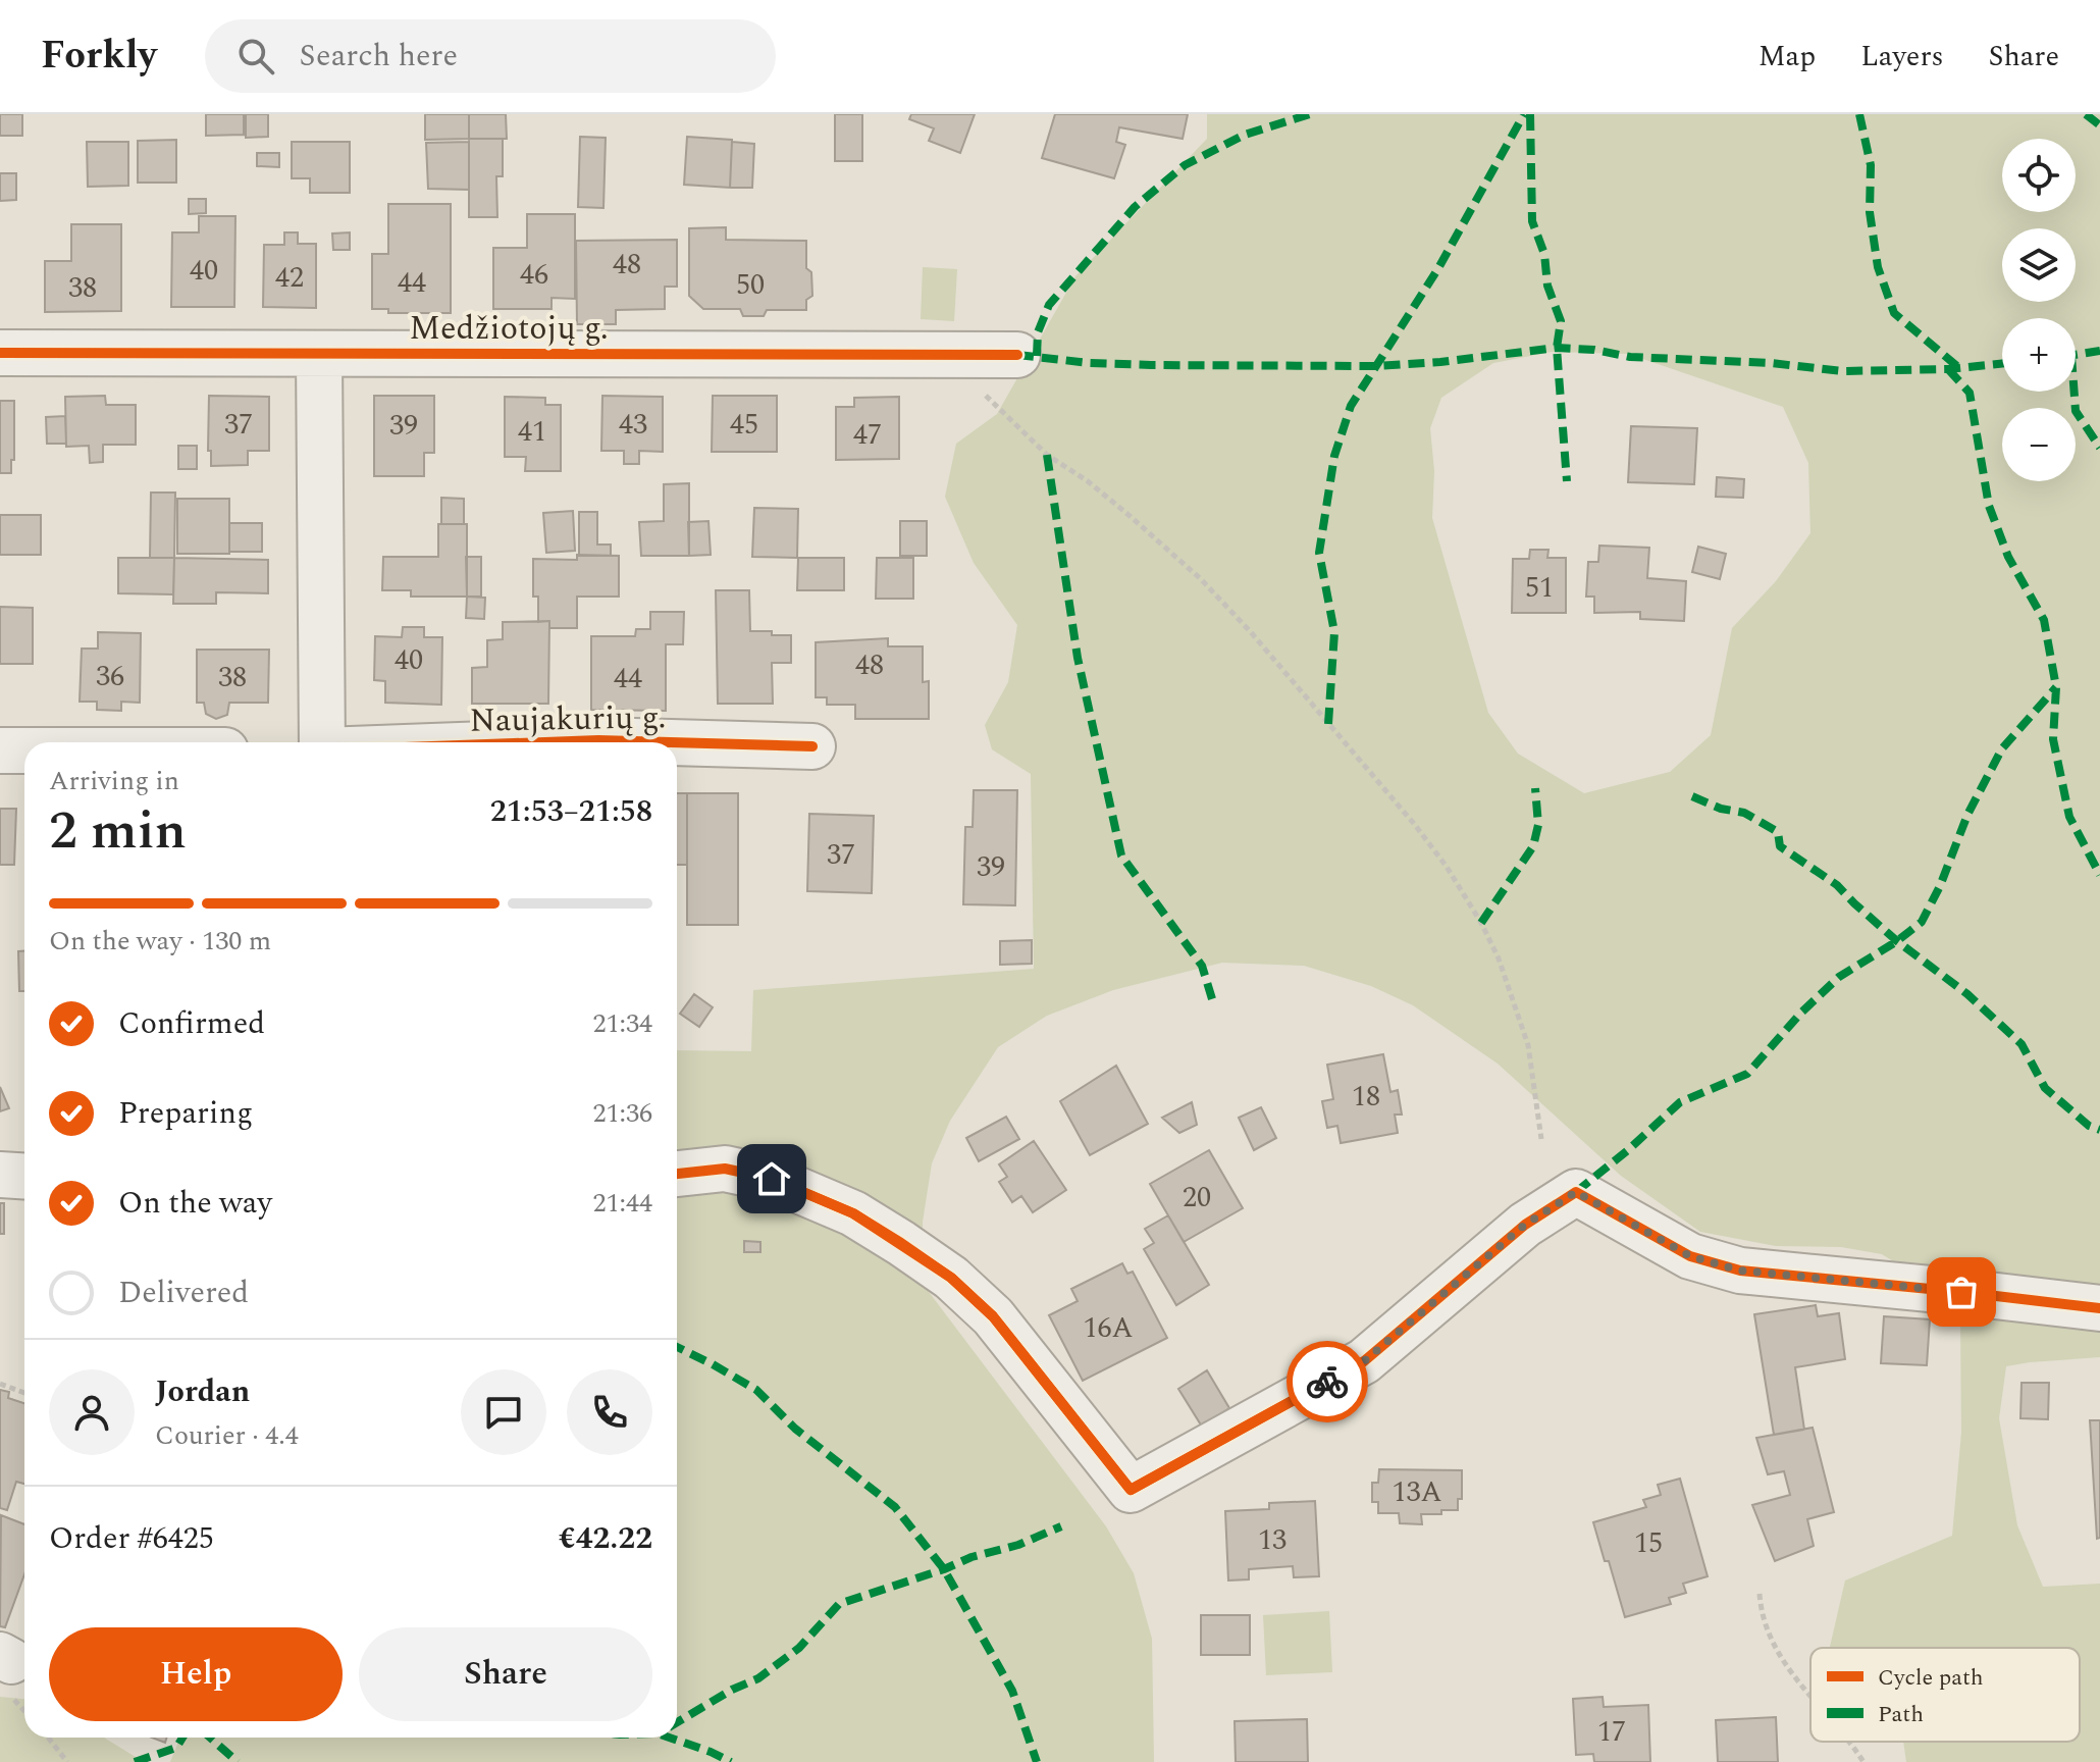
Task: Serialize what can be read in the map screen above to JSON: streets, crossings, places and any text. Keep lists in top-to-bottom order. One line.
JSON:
{"streets":{"street":["Medžiotojų g.","Naujakurių g."]},"crossings":[["Medžiotojų g.","Naujakurių g."]],"house_numbers":["48","40","46","42","44","50","38","37","43","45","39","41","47","51","40","48","36","38","44","37","39","18","20","16A","13A","13","15","17"],"legend":["Cycle path","Path"],"page":{"header":"Forkly","search":"Search here","nav":["Map","Layers","Share"],"map_buttons":["+","−"],"heading":["2 min","Arriving in","21:53–21:58"],"panel":["Jordan","Courier · 4.4","Order #6425","€42.22"],"bar":"On the way · 130 m","list":[["Confirmed","21:34"],["Preparing","21:36"],["On the way","21:44"],"Delivered"],"buttons":["Help","Share"]}}
